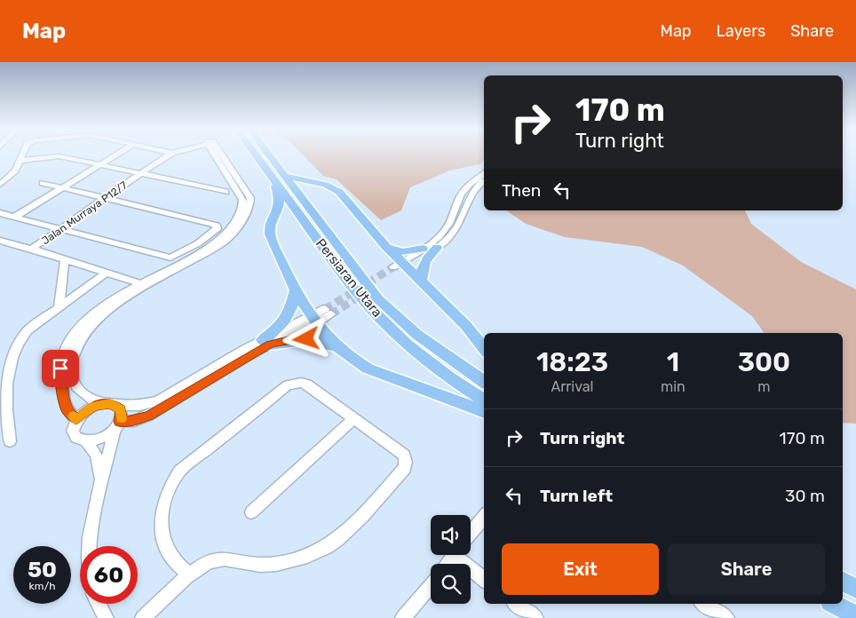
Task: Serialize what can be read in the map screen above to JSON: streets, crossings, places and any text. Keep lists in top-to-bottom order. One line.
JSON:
{"streets":{"main road":["Persiaran Utara"],"street":["Jalan Murraya P12/7"]},"page":{"header":"Map","nav":["Map","Layers","Share"],"turn":["170 m","Turn right"],"then":"Then","eta":["18:23","Arrival","1","min","300","m"],"list":[{"name":"Turn right","value":"170 m"},{"name":"Turn left","value":"30 m"}],"buttons":["Exit","Share"],"speed":"50 km/h","limit":"60"}}
